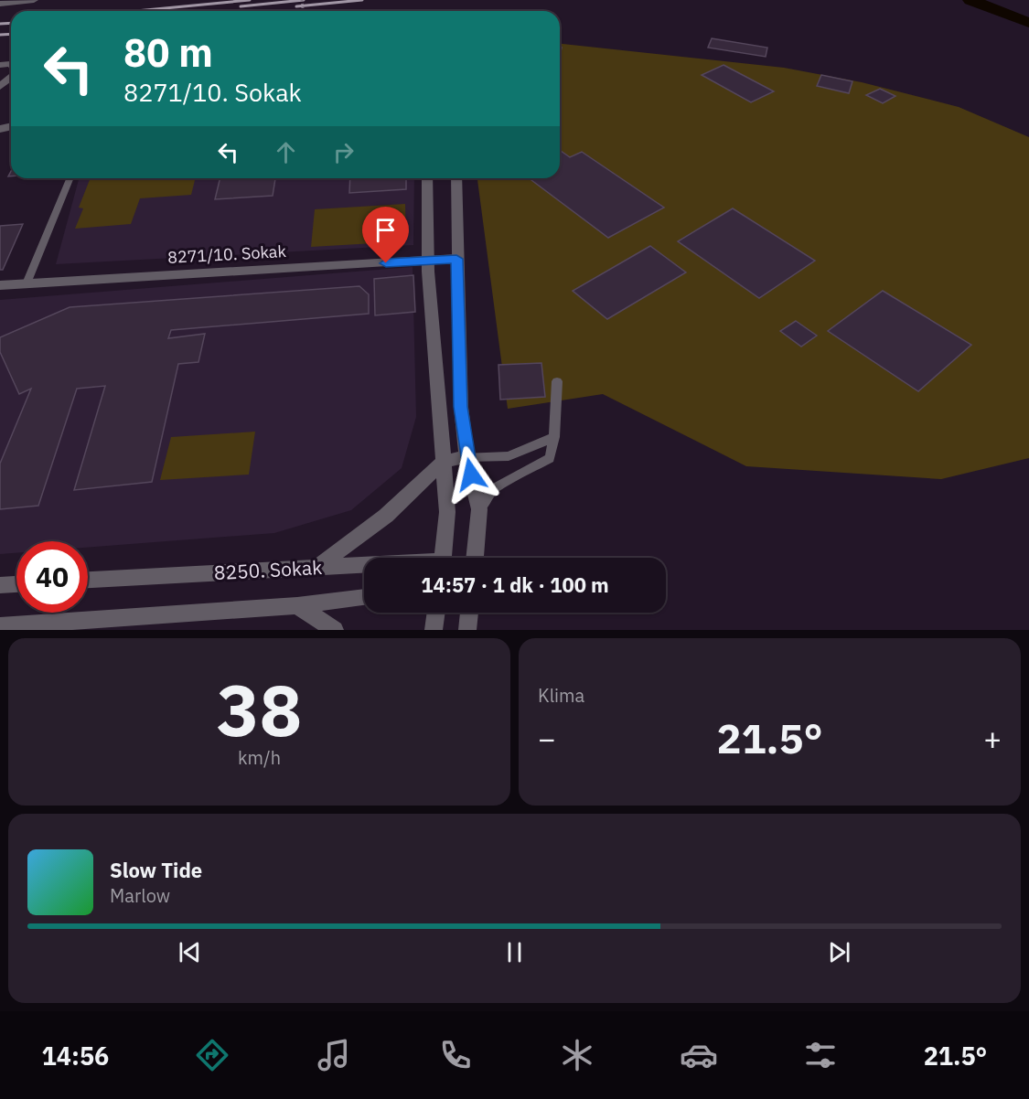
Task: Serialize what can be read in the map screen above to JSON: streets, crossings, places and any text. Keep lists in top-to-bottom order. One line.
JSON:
{"streets":{"street":["8271/10. Sokak","8250. Sokak"]},"page":{"turn":["80 m","8271/10. Sokak"],"limit":"40","trip":"14:57 · 1 dk · 100 m","tile":[["38","km/h"],"Klima"],"heat":["−","21.5°","+"],"song":["Slow Tide","Marlow"],"tabs":["14:56","21.5°"]}}
